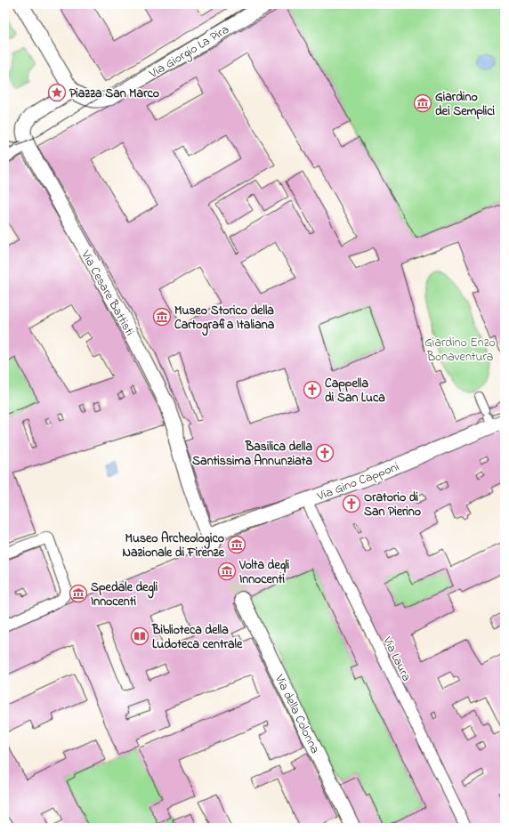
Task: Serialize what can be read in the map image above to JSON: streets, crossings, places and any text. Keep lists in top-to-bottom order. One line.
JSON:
{"streets":{"street":["Via Giorgio La Pira","Via Cesare Battisti","Via Gino Capponi","Via Laura","Via della Colonna"]},"crossings":[["Via Cesare Battisti","Via Gino Capponi"],["Via Gino Capponi","Via Laura"]],"parks":["Giardino Enzo Bonaventura"],"places":{"place":["Piazza San Marco"],"museum":["Giardino dei Semplici","Museo Storico della Cartografia Italiana","Museo Archeologico Nazionale di Firenze","Volta degli Innocenti","Spedale degli Innocenti"],"church":["Cappella di San Luca","Basilica della Santissima Annunziata","Oratorio di San Pierino"],"library":["Biblioteca della Ludoteca centrale"]}}
